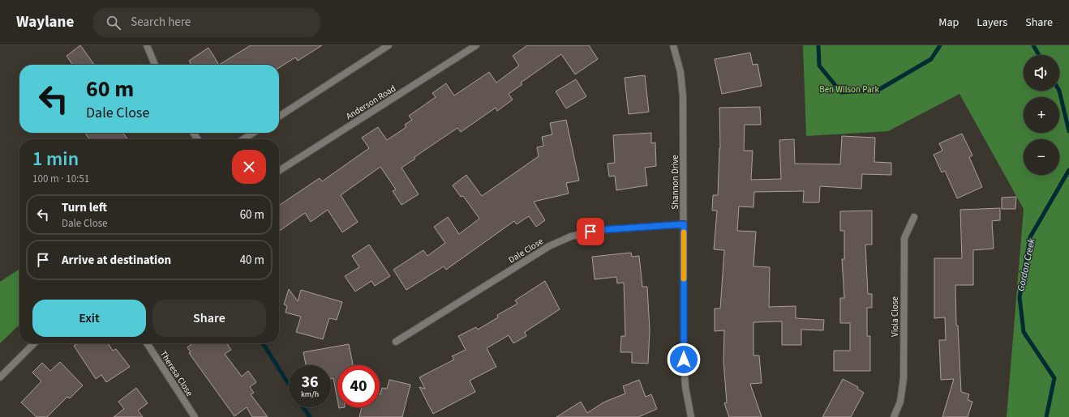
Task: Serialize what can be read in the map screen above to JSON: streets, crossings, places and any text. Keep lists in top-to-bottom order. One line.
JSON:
{"streets":{"street":["Anderson Road","Shannon Drive","Dale Close","Viola Close","Theresa Close"]},"crossings":[["Shannon Drive","Dale Close"]],"water":["Gordon Creek"],"parks":["Ben Wilson Park"],"page":{"header":"Waylane","search":"Search here","nav":["Map","Layers","Share"],"map_buttons":["+","−"],"turn":["60 m","Dale Close"],"heading":["1 min","100 m · 10:51"],"list":[{"name":"Turn left","note":"Dale Close","value":"60 m"},{"name":"Arrive at destination","value":"40 m"}],"buttons":["Exit","Share"],"speed":"36 km/h","limit":"40"}}
